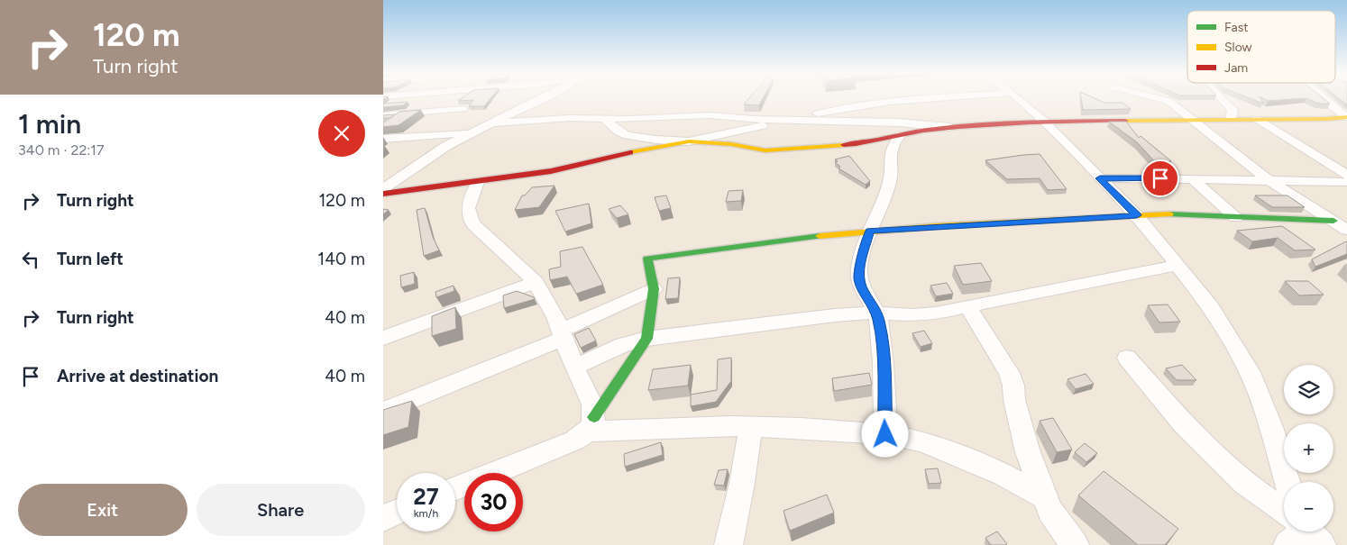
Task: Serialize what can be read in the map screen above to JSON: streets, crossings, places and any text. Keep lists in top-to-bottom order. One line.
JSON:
{"legend":["Fast","Slow","Jam"],"page":{"turn":["120 m","Turn right"],"heading":["1 min","340 m · 22:17"],"list":[{"name":"Turn right","value":"120 m"},{"name":"Turn left","value":"140 m"},{"name":"Turn right","value":"40 m"},{"name":"Arrive at destination","value":"40 m"}],"map_buttons":["+","−"],"speed":"27 km/h","limit":"30","buttons":["Exit","Share"]}}
